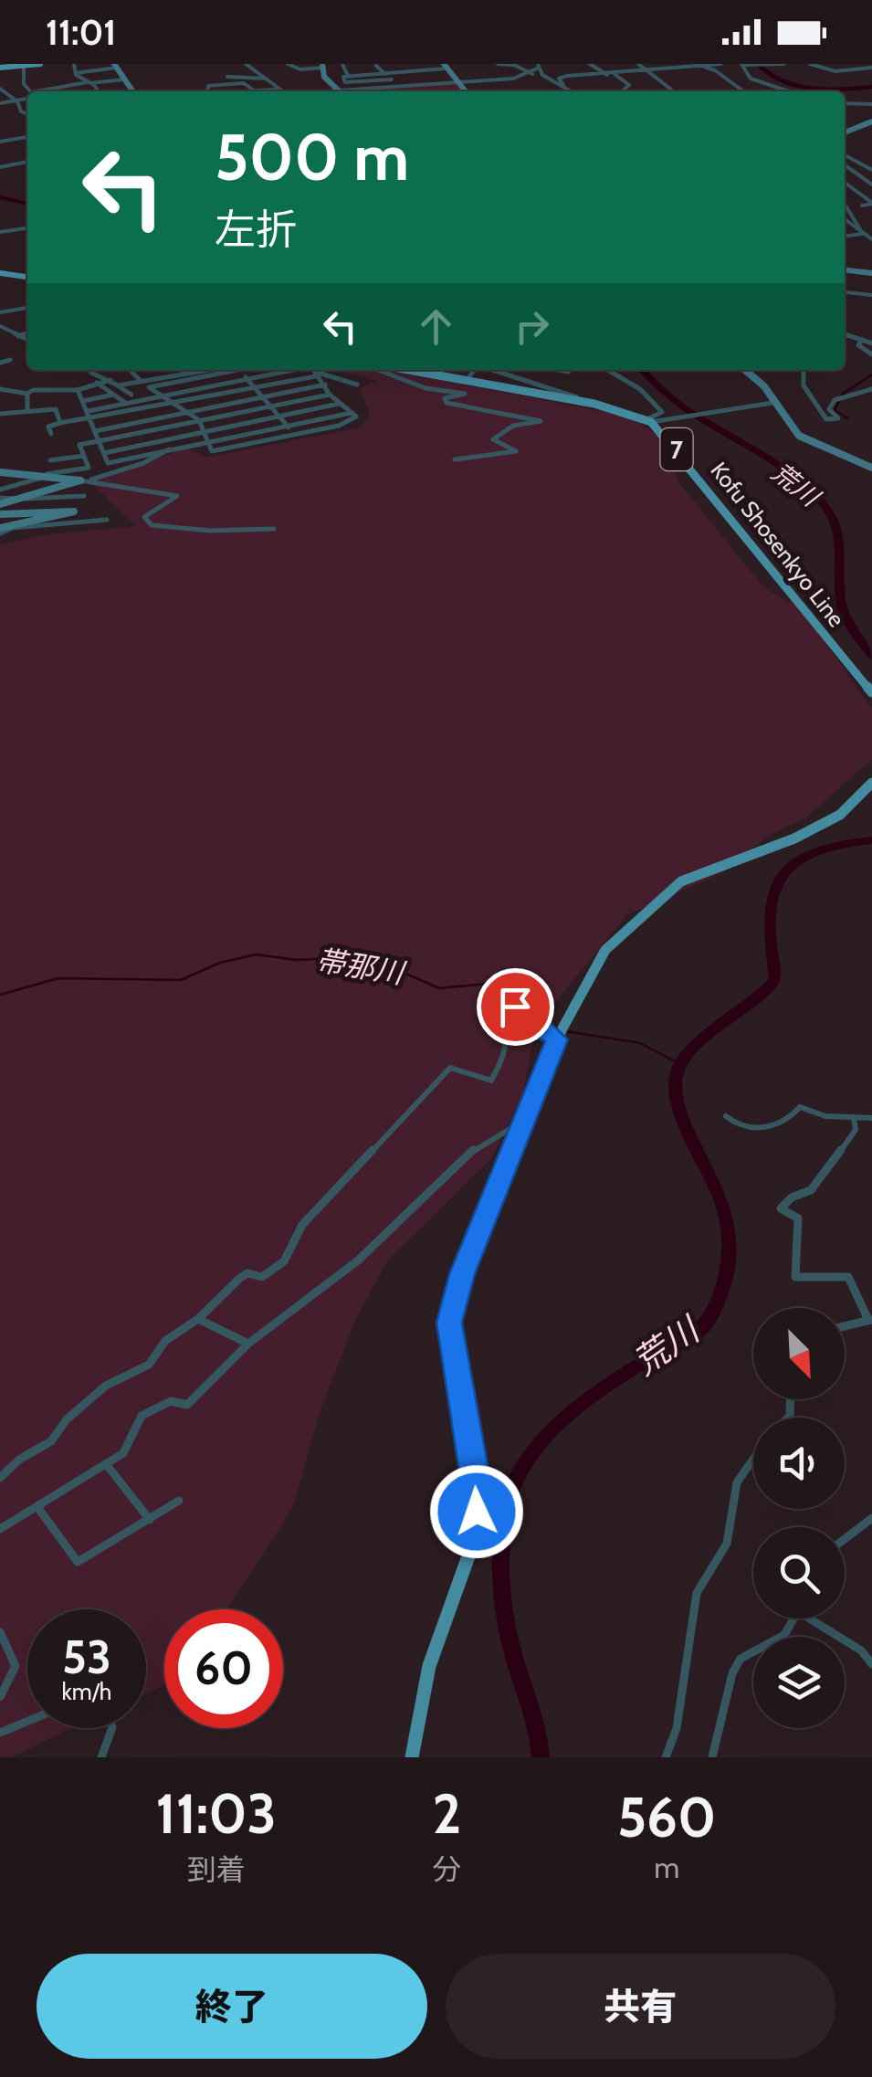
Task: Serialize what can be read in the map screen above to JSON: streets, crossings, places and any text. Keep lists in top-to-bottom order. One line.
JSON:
{"streets":{"main road":["7","Kofu Shosenkyo Line"]},"crossings":[["7","Kofu Shosenkyo Line"]],"water":["荒川","帯那川"],"north":"bottom right","page":{"status":"11:01","turn":["500 m","左折"],"speed":"53 km/h","limit":"60","eta":["11:03","到着","2","分","560","m"],"buttons":["終了","共有"]}}
